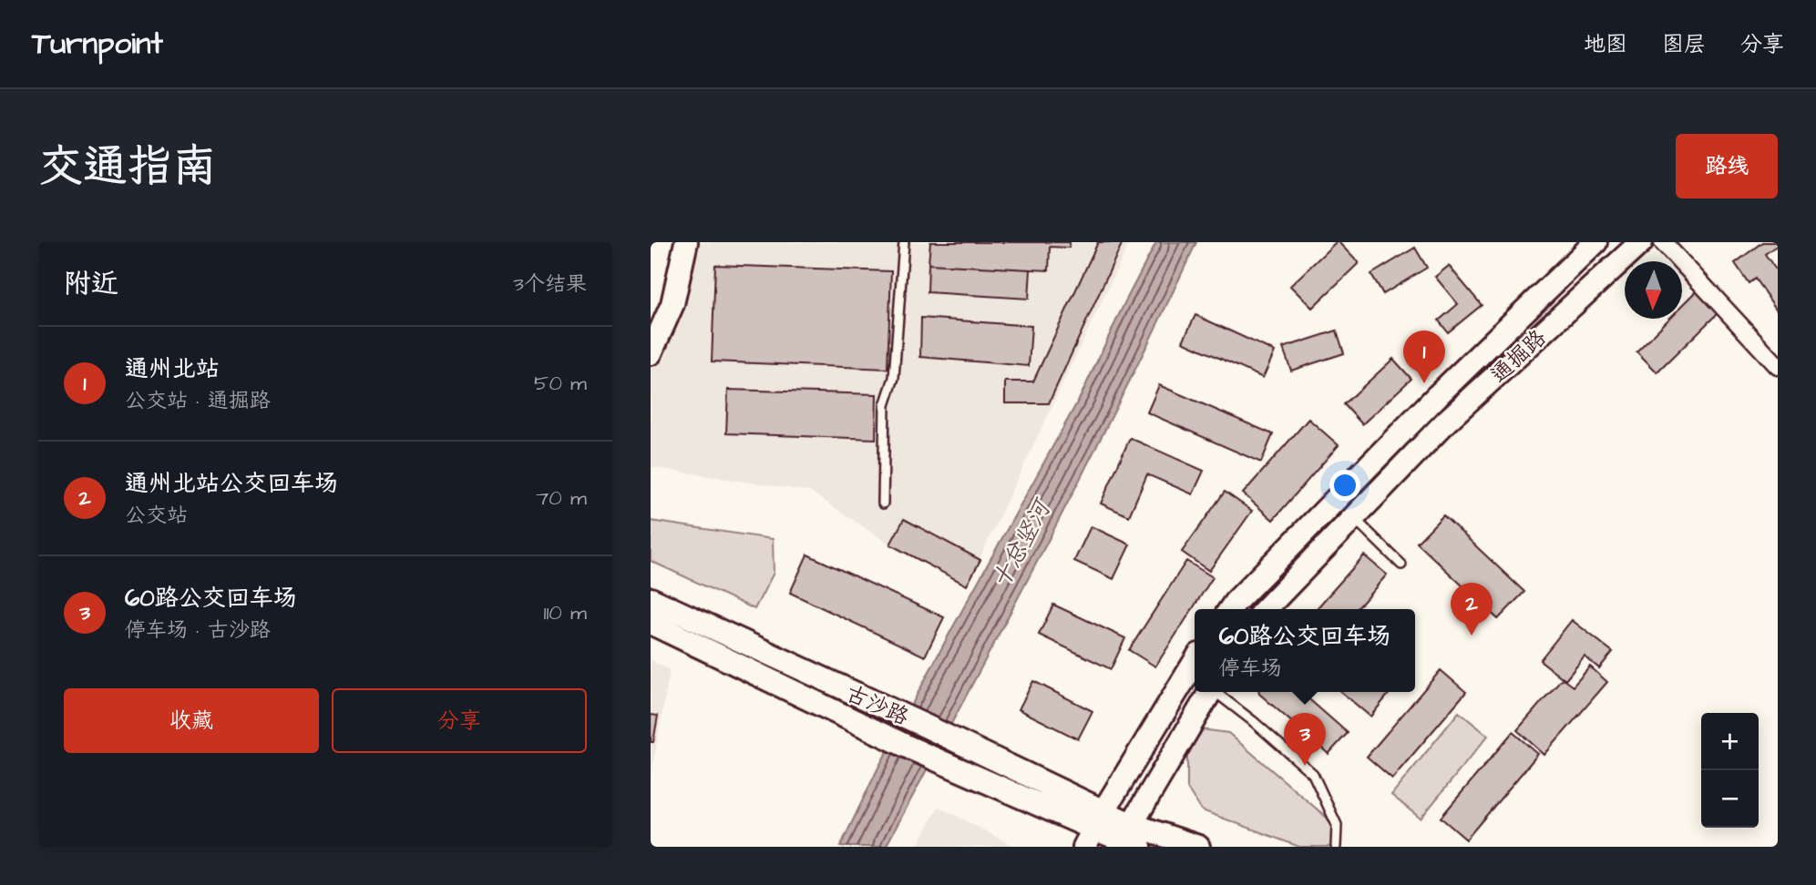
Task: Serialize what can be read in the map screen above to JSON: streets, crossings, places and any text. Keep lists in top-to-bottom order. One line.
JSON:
{"streets":{"main road":["通掘路","古沙路"]},"water":["十总竖河"],"north":"bottom","page":{"header":"Turnpoint","nav":["地图","图层","分享"],"title":"交通指南","buttons":["路线",["收藏","分享"]],"heading":["附近","3个结果"],"list":[{"mark":"1","name":"通州北站","note":"公交站 · 通掘路","value":"50 m"},{"mark":"2","name":"通州北站公交回车场","note":"公交站","value":"70 m"},{"mark":"3","name":"60路公交回车场","note":"停车场 · 古沙路","value":"110 m"}],"pins":["1","2","3"],"popup":["60路公交回车场","停车场"],"map_buttons":["+","−"]}}
